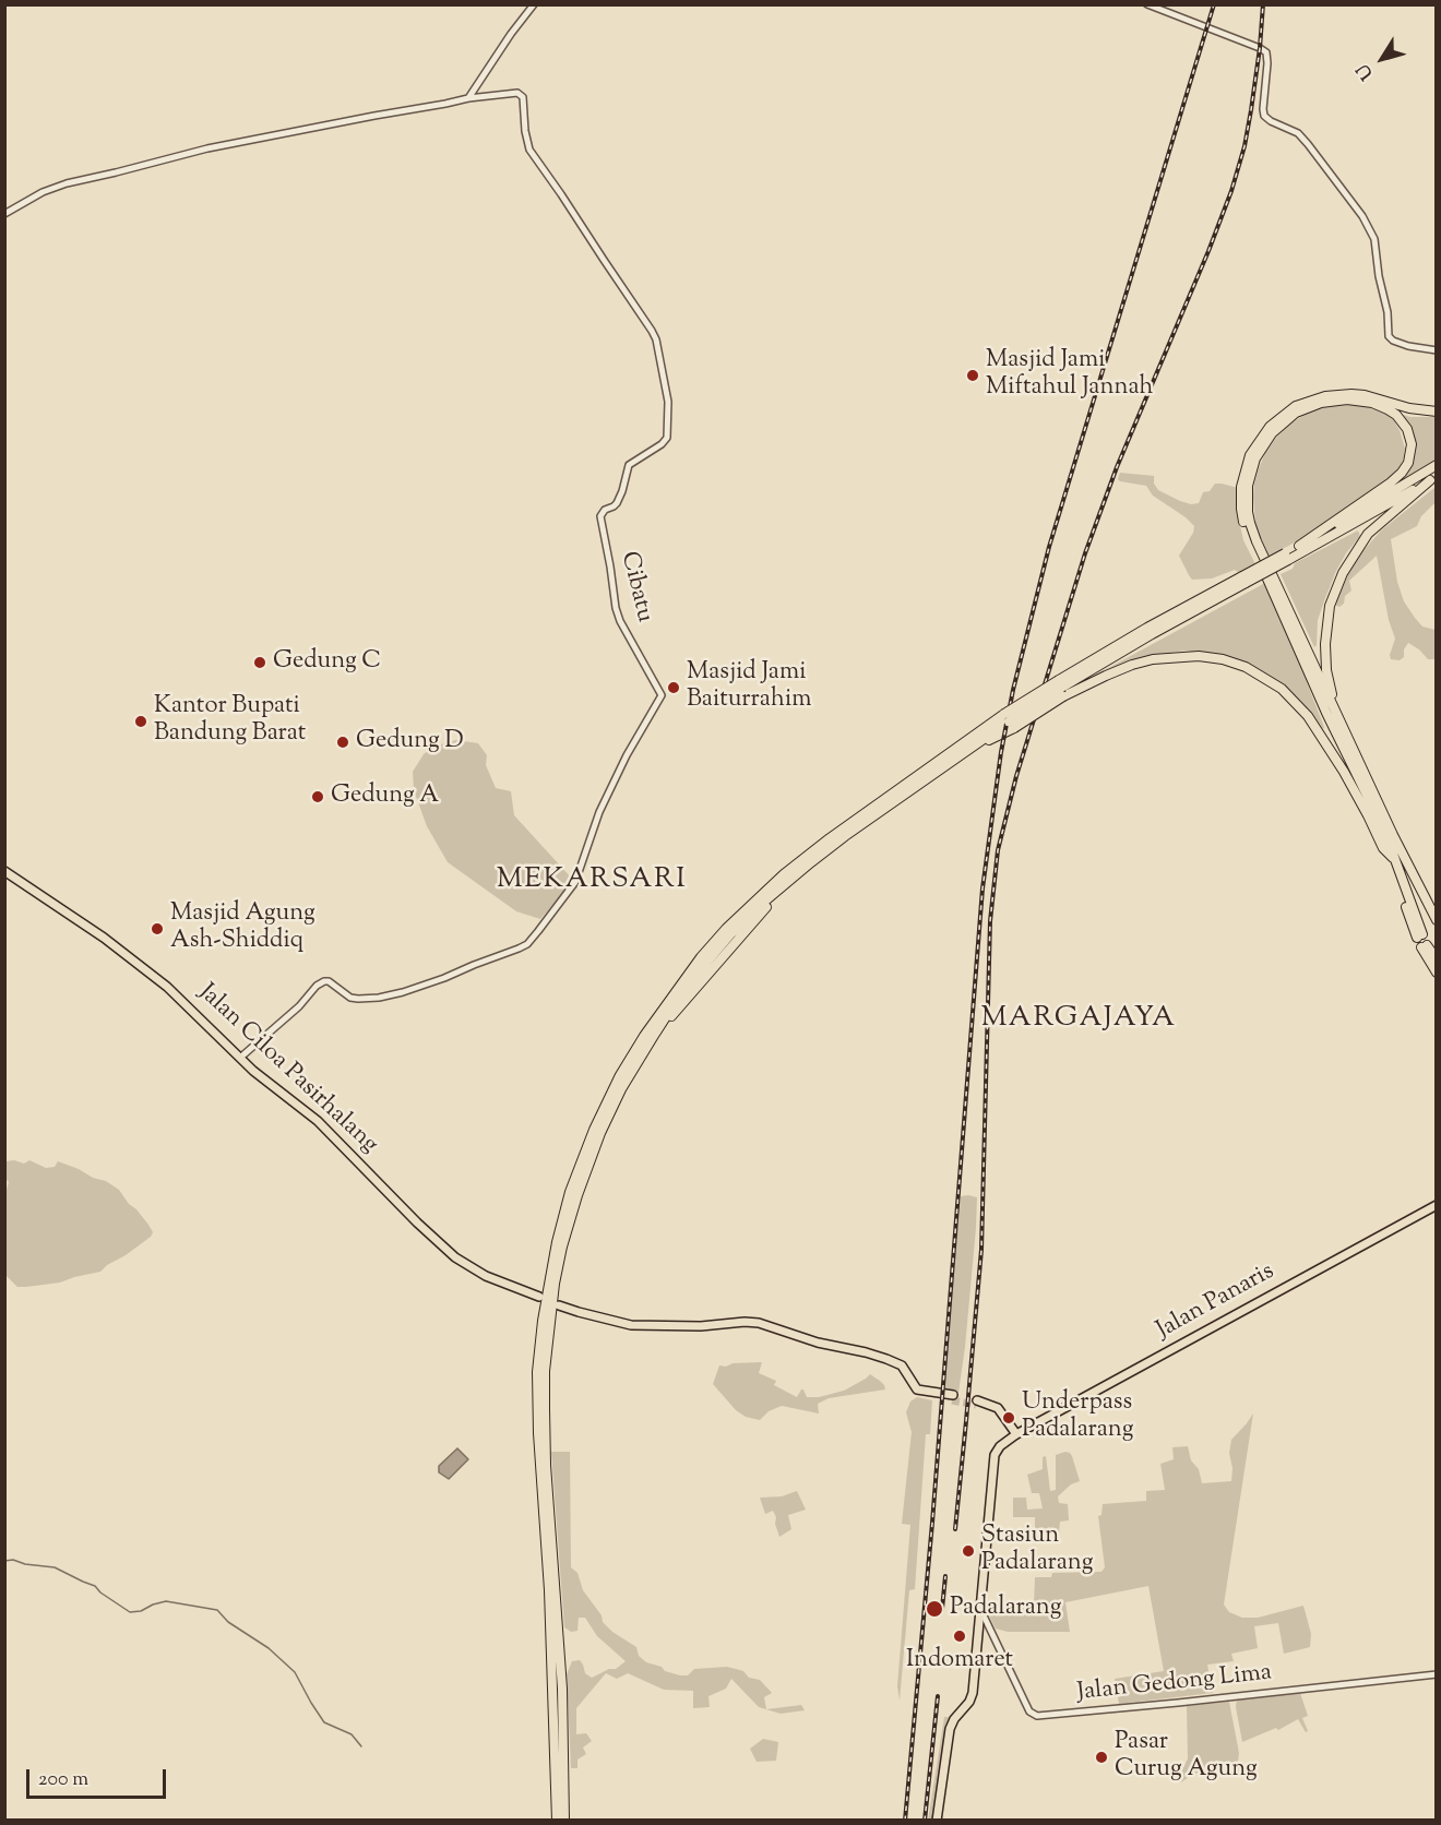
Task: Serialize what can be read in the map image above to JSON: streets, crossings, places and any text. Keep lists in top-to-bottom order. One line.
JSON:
{"streets":{"main road":["Jalan Ciloa Pasirhalang","Jalan Panaris"],"street":["Cibatu","Jalan Gedong Lima"]},"crossings":[["Cibatu","Jalan Ciloa Pasirhalang"],["Jalan Panaris","Jalan Gedong Lima"]],"districts":["MEKARSARI","MARGAJAYA"],"places":["Masjid Jami Miftahul Jannah","Gedung C","Masjid Jami Baiturrahim","Kantor Bupati Bandung Barat","Gedung D","Gedung A","Masjid Agung Ash-Shiddiq","Underpass Padalarang","Stasiun Padalarang","Padalarang","Indomaret","Pasar Curug Agung"],"scale_bar":"200 m","north":"bottom left"}
